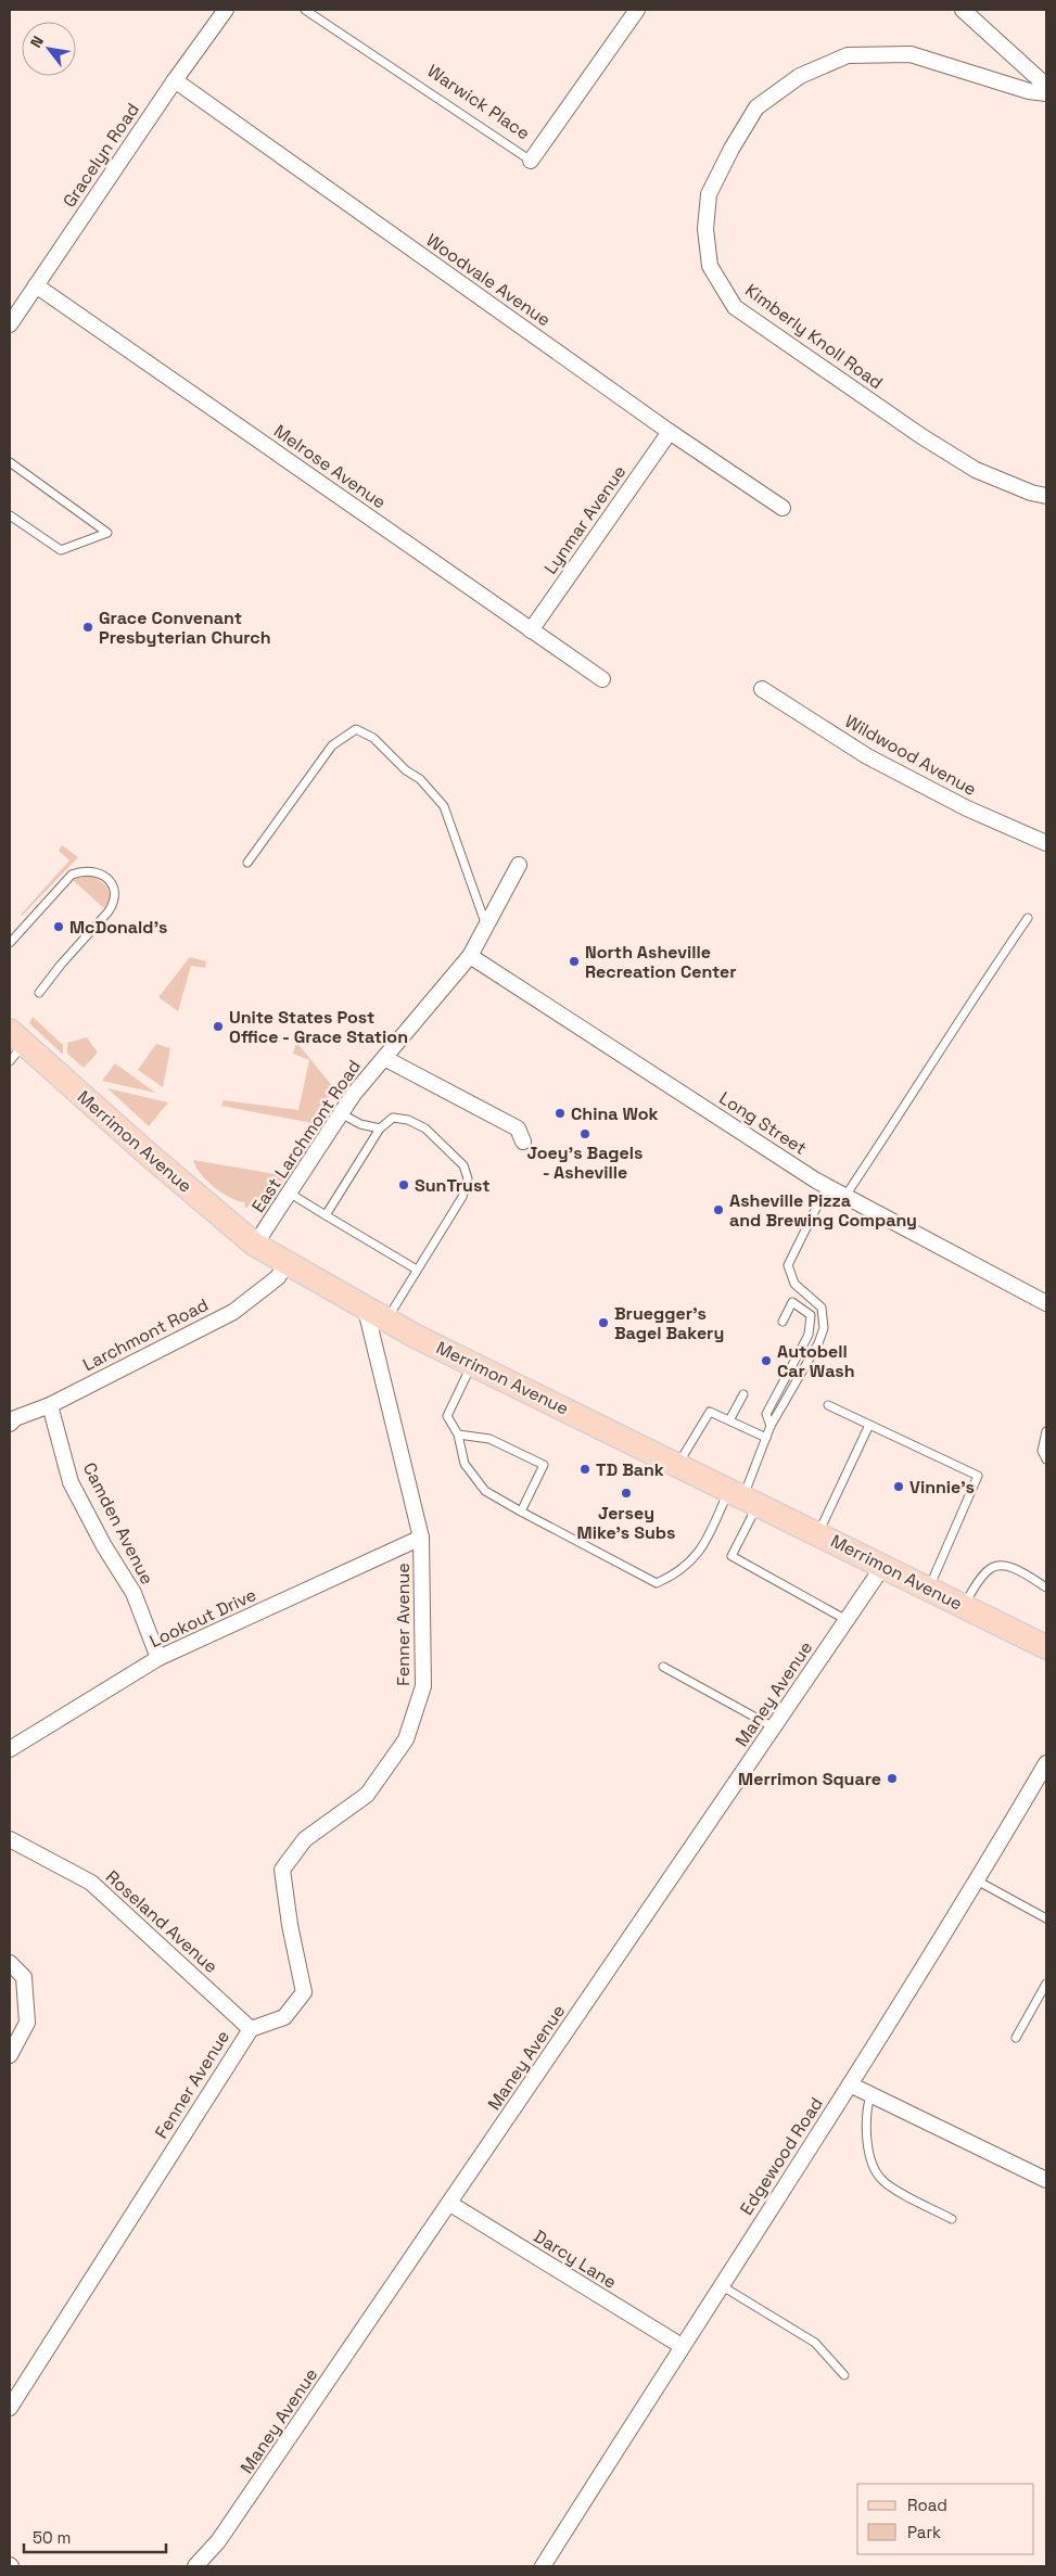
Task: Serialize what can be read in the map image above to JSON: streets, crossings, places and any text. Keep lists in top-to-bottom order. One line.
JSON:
{"streets":{"main road":["Merrimon Avenue"],"street":["Warwick Place","Gracelyn Road","Woodvale Avenue","Kimberly Knoll Road","Melrose Avenue","Lynmar Avenue","Wildwood Avenue","Long Street","East Larchmont Road","Larchmont Road","Camden Avenue","Lookout Drive","Fenner Avenue","Maney Avenue","Roseland Avenue","Edgewood Road","Darcy Lane"]},"crossings":[["Gracelyn Road","Woodvale Avenue"],["Gracelyn Road","Melrose Avenue"],["Woodvale Avenue","Lynmar Avenue"],["Melrose Avenue","Lynmar Avenue"],["Long Street","East Larchmont Road"],["East Larchmont Road","Merrimon Avenue"],["Merrimon Avenue","Larchmont Road"],["Merrimon Avenue","Fenner Avenue"],["Merrimon Avenue","Maney Avenue"],["Larchmont Road","Camden Avenue"],["Camden Avenue","Lookout Drive"],["Lookout Drive","Fenner Avenue"],["Fenner Avenue","Roseland Avenue"],["Maney Avenue","Darcy Lane"],["Edgewood Road","Darcy Lane"]],"places":["Grace Convenant Presbyterian Church","McDonald's","North Asheville Recreation Center","Unite States Post Office - Grace Station","China Wok","Joey's Bagels - Asheville","SunTrust","Asheville Pizza and Brewing Company","Bruegger's Bagel Bakery","Autobell Car Wash","TD Bank","Vinnie's","Jersey Mike's Subs","Merrimon Square"],"legend":["Road","Park"],"scale_bar":"50 m","north":"top left"}
